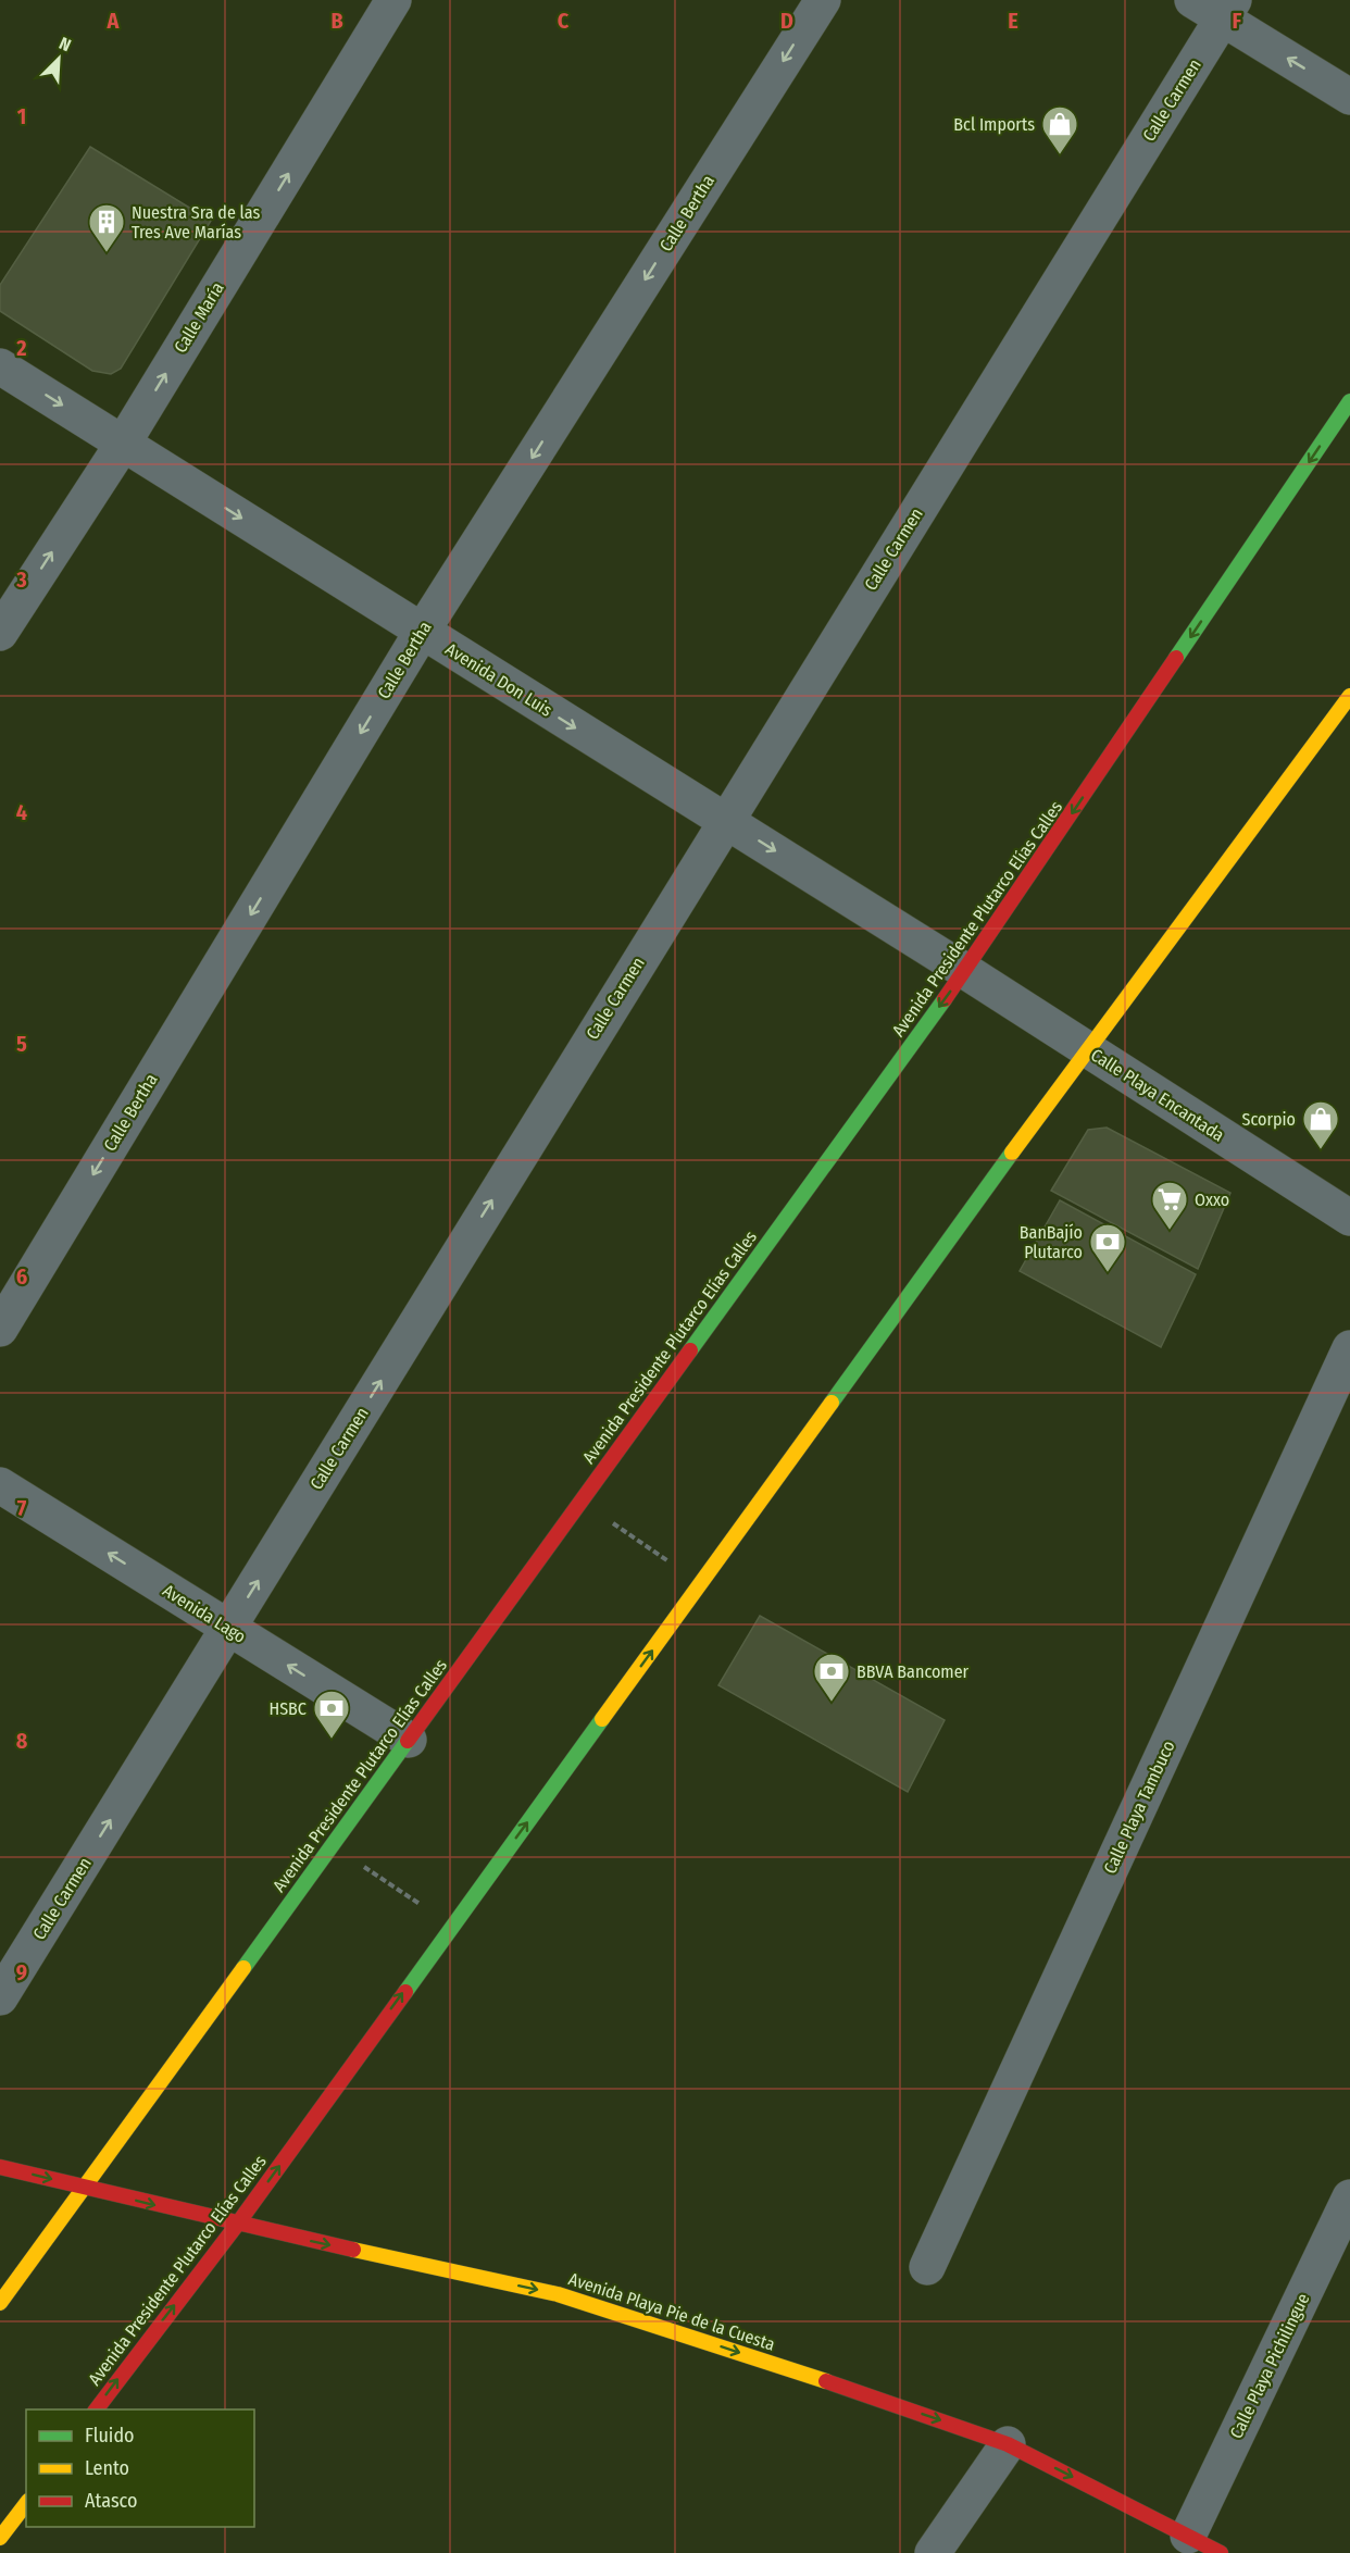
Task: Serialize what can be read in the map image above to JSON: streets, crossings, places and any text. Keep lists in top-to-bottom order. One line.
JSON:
{"streets":{"main road":["Avenida Presidente Plutarco Elías Calles","Avenida Playa Pie de la Cuesta"],"street":["Calle Carmen","Calle Bertha","Calle María","Avenida Don Luis","Calle Playa Encantada","Avenida Lago","Calle Playa Tambuco","Calle Playa Pichilingue"]},"crossings":[["Calle Carmen","Avenida Don Luis"],["Calle Carmen","Avenida Lago"],["Calle Bertha","Avenida Don Luis"],["Calle María","Avenida Don Luis"],["Avenida Don Luis","Avenida Presidente Plutarco Elías Calles"],["Avenida Don Luis","Calle Playa Encantada"],["Avenida Presidente Plutarco Elías Calles","Calle Playa Encantada"],["Avenida Presidente Plutarco Elías Calles","Avenida Lago"],["Avenida Presidente Plutarco Elías Calles","Avenida Playa Pie de la Cuesta"],["Avenida Playa Pie de la Cuesta","Calle Playa Pichilingue"]],"one_way":["Calle Carmen","Calle Bertha","Calle María","Avenida Don Luis","Avenida Lago","Avenida Playa Pie de la Cuesta"],"places":{"shop":["Bcl Imports","Scorpio"],"building":["Nuestra Sra de las Tres Ave Marías"],"supermarket":["Oxxo"],"bank":["BanBajío Plutarco","BBVA Bancomer","HSBC"]},"legend":["Fluido","Lento","Atasco"],"north":"top right","grid":{"columns":["A","B","C","D","E","F"],"rows":["1","2","3","4","5","6","7","8","9"]}}
